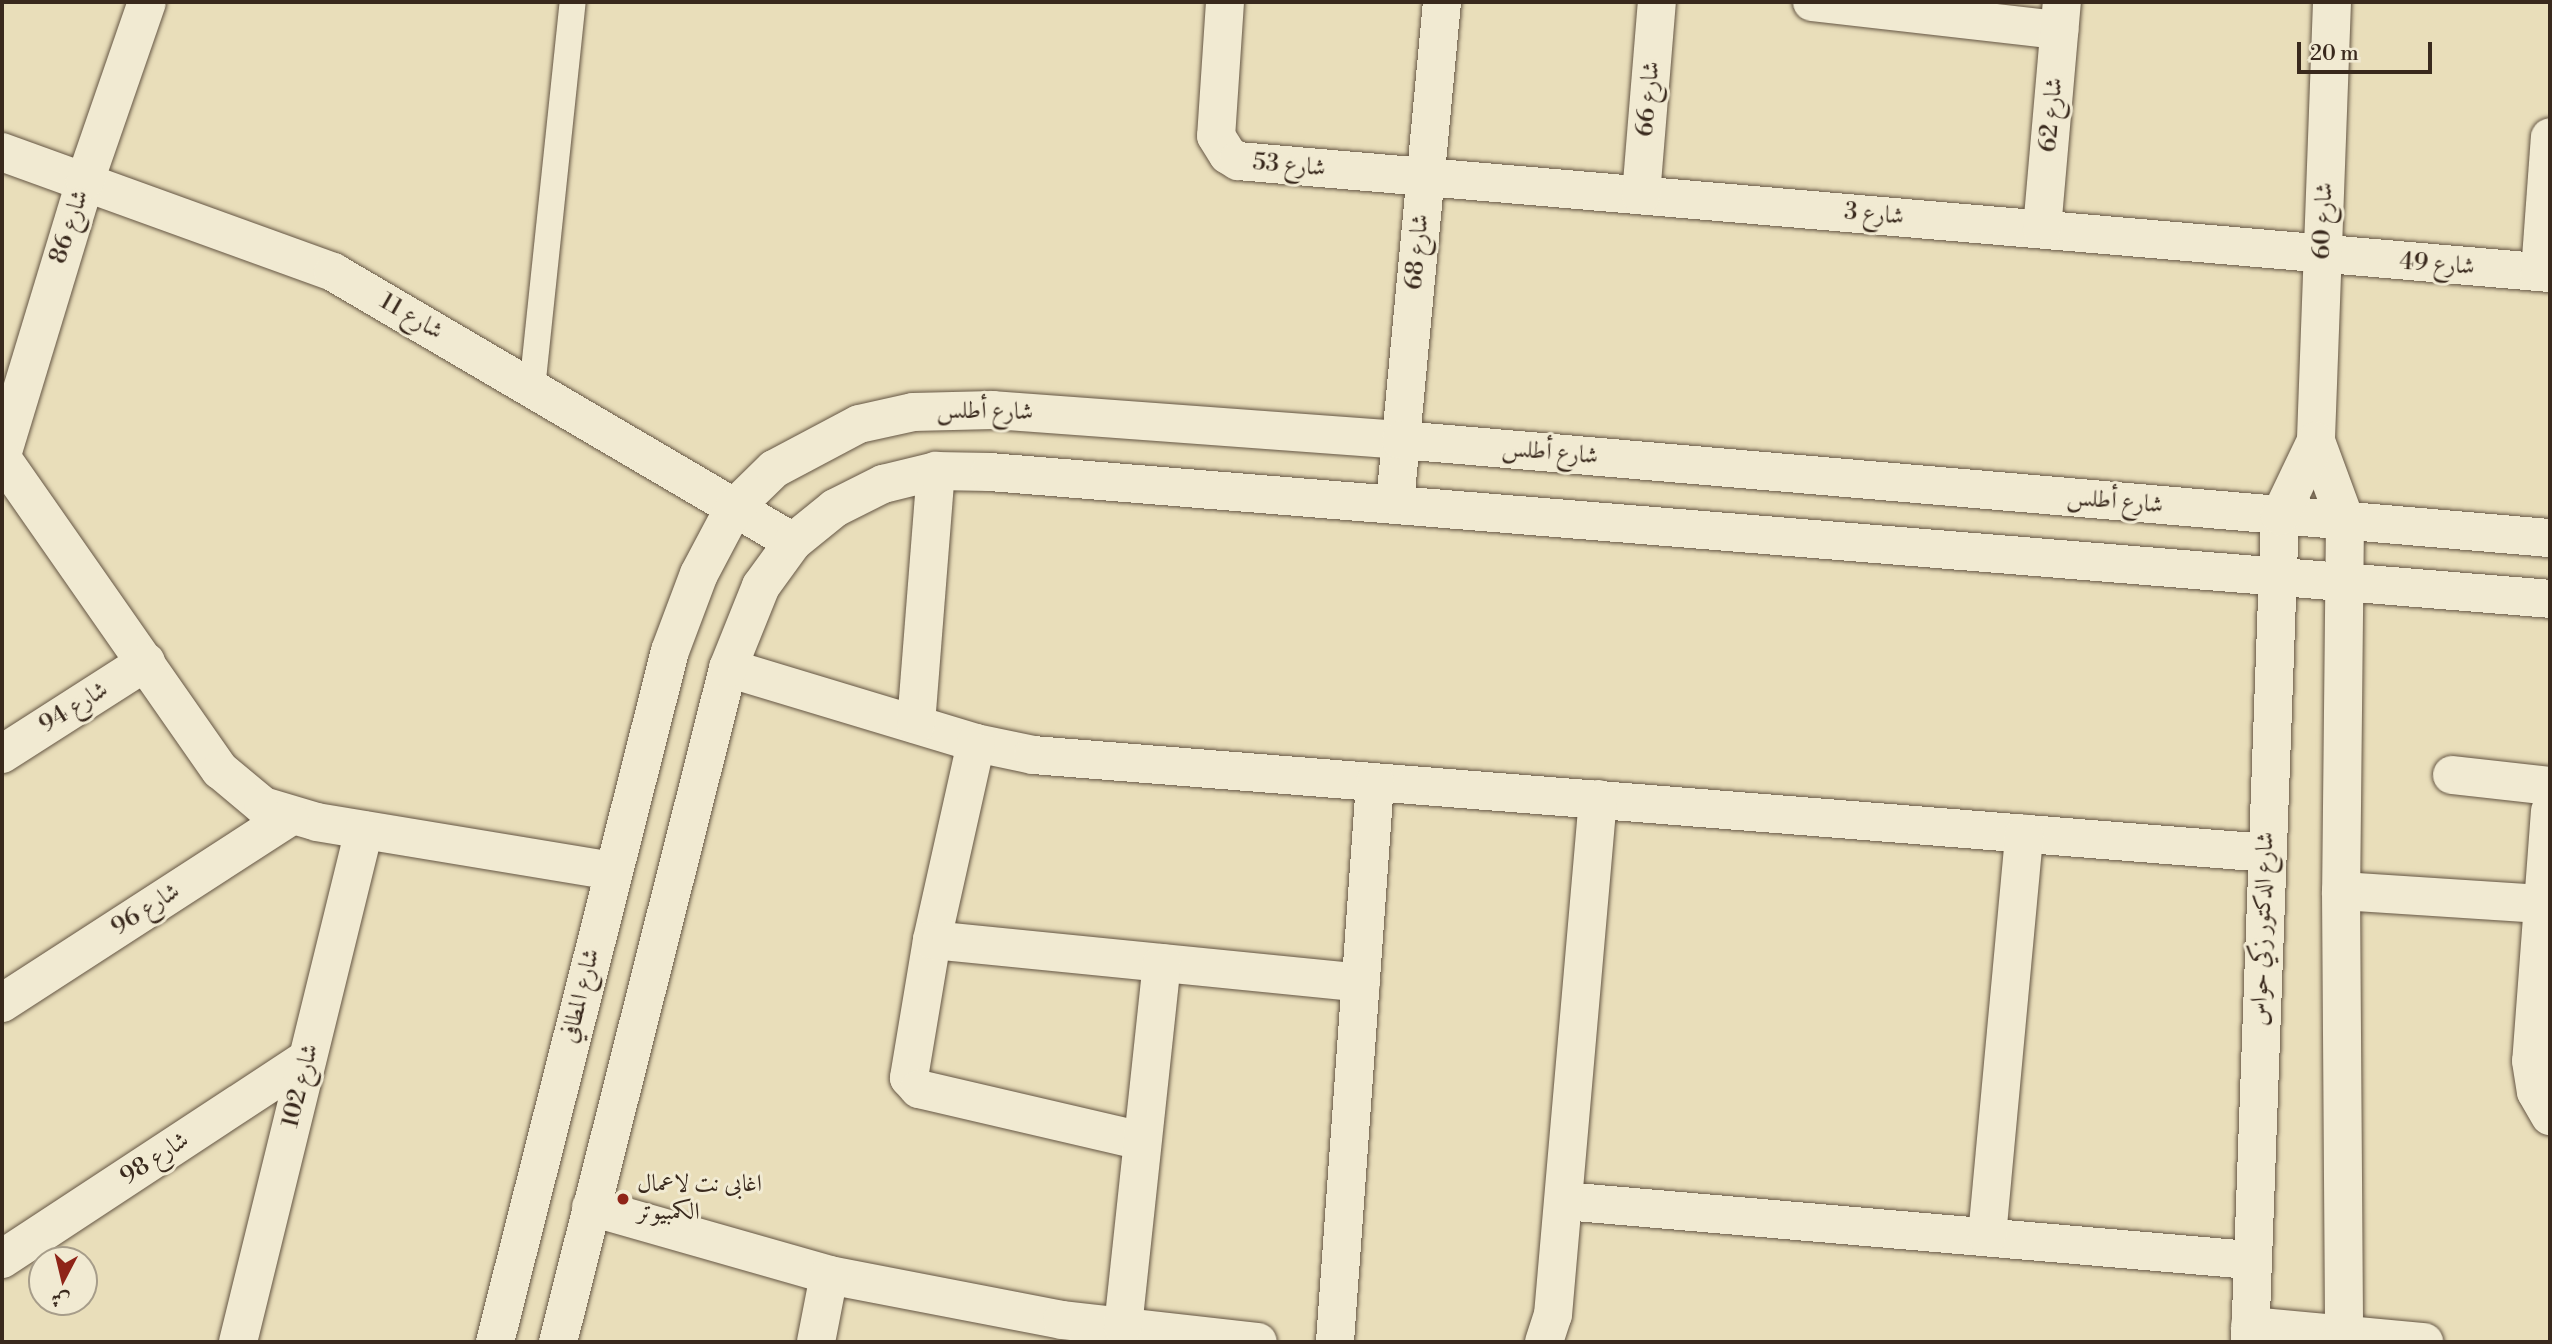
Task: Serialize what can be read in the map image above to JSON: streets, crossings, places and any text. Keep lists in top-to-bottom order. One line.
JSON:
{"streets":{"street":["شارع 66","شارع 62","شارع 53","شارع 3","شارع 60","شارع 86","شارع 68","شارع 49","شارع 11","شارع أطلس","شارع 94","شارع 96","شارع الدكتور زكي حواس","شارع المطافي","شارع 102","شارع 98"]},"crossings":[["شارع 66","شارع 3"],["شارع 62","شارع 3"],["شارع 53","شارع 3"],["شارع 53","شارع 68"],["شارع 3","شارع 60"],["شارع 3","شارع 68"],["شارع 3","شارع 49"],["شارع 60","شارع 49"],["شارع 60","شارع أطلس"],["شارع 60","شارع الدكتور زكي حواس"],["شارع 86","شارع 11"],["شارع 68","شارع أطلس"],["شارع 11","شارع أطلس"],["شارع أطلس","شارع الدكتور زكي حواس"],["شارع أطلس","شارع المطافي"],["شارع 102","شارع 98"]],"places":["اغابى نت لاعمال الكمبيوتر"],"scale_bar":"20 m","north":"bottom"}
